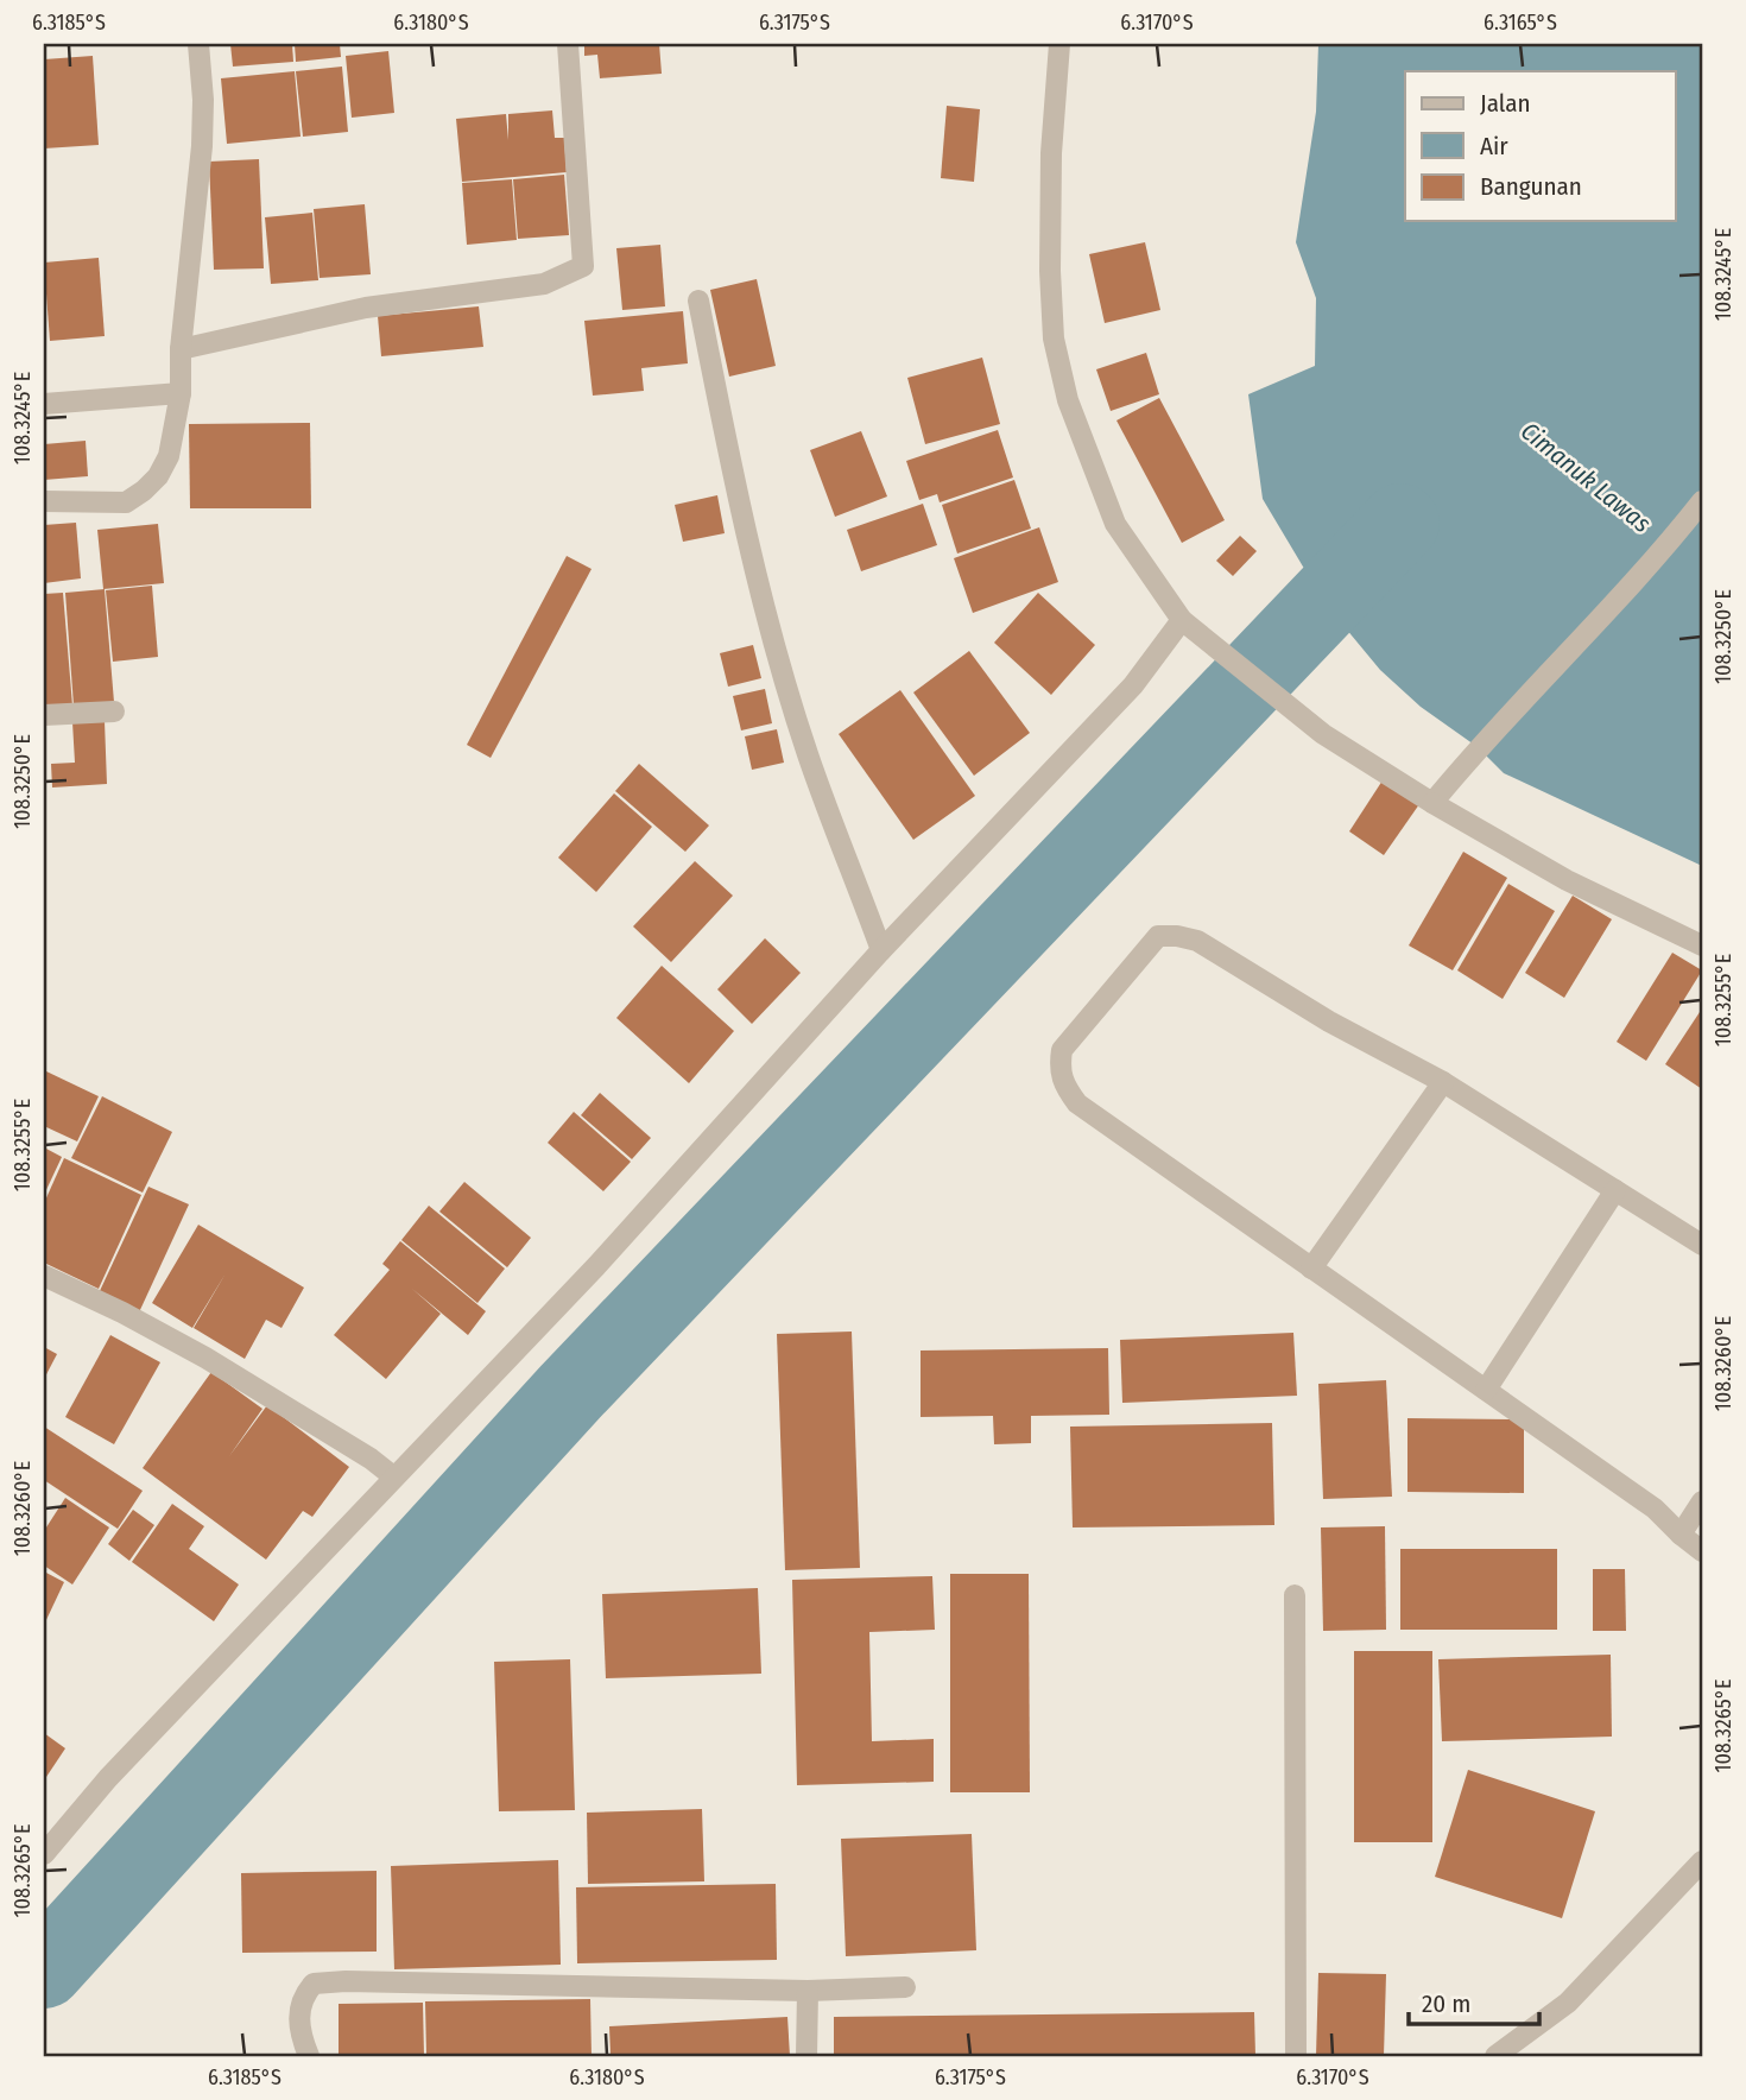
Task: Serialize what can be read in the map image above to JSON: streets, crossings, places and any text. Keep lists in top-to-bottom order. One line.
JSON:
{"water":["Cimanuk Lawas"],"legend":["Jalan","Air","Bangunan"],"scale_bar":"20 m","coordinates":["6.3185°S","6.3180°S","6.3175°S","6.3170°S","6.3165°S","108.3245°E","108.3250°E","108.3255°E","108.3260°E","108.3265°E"]}
